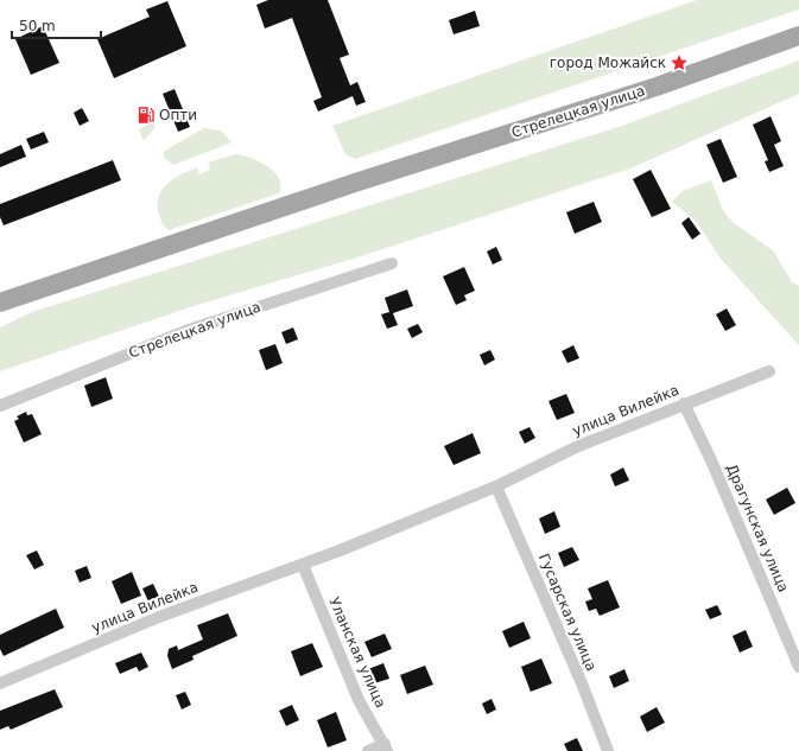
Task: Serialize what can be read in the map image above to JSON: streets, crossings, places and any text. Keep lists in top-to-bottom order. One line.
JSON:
{"streets":{"main road":["Стрелецкая улица"],"street":["улица Вилейка","Драгунская улица","Гусарская улица","Уланская улица"]},"crossings":[["улица Вилейка","Драгунская улица"],["улица Вилейка","Гусарская улица"],["улица Вилейка","Уланская улица"]],"places":{"place":["город Можайск"],"fuel station":["Опти"]},"scale_bar":"50 m"}
